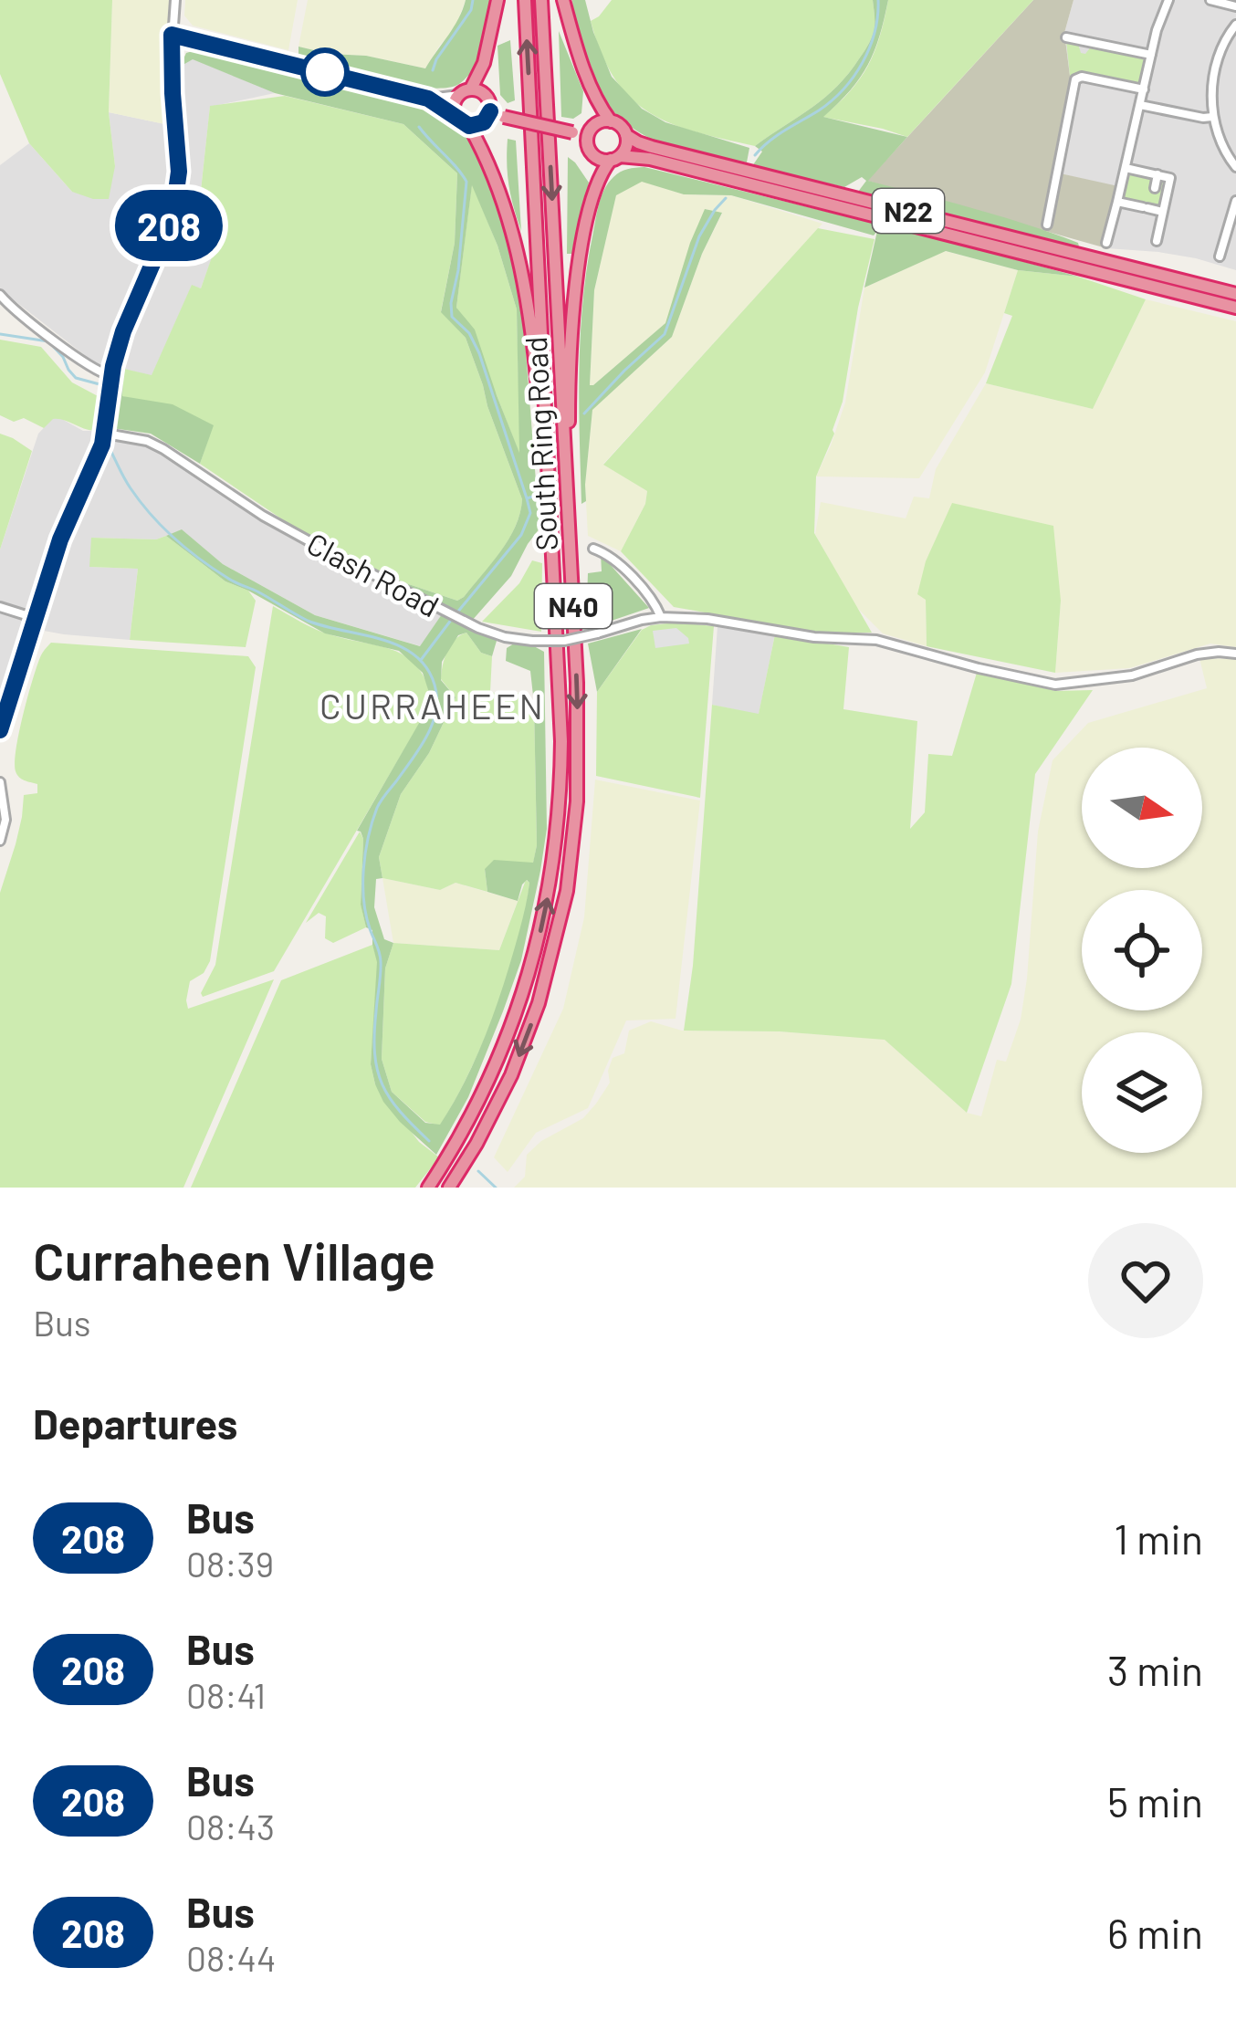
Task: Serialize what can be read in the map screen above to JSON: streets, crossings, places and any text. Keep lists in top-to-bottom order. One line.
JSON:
{"streets":{"highway":["N22","South Ring Road","N40"],"street":["Clash Road"]},"crossings":[["South Ring Road","N40"]],"districts":["CURRAHEEN"],"lines":["bus line 208"],"north":"right","page":{"on_map":"208","heading":[["Curraheen Village","Bus"],"Departures"],"list":[{"mark":"208","name":"Bus","note":"08:39","value":"1 min"},{"mark":"208","name":"Bus","note":"08:41","value":"3 min"},{"mark":"208","name":"Bus","note":"08:43","value":"5 min"},{"mark":"208","name":"Bus","note":"08:44","value":"6 min"}]}}
